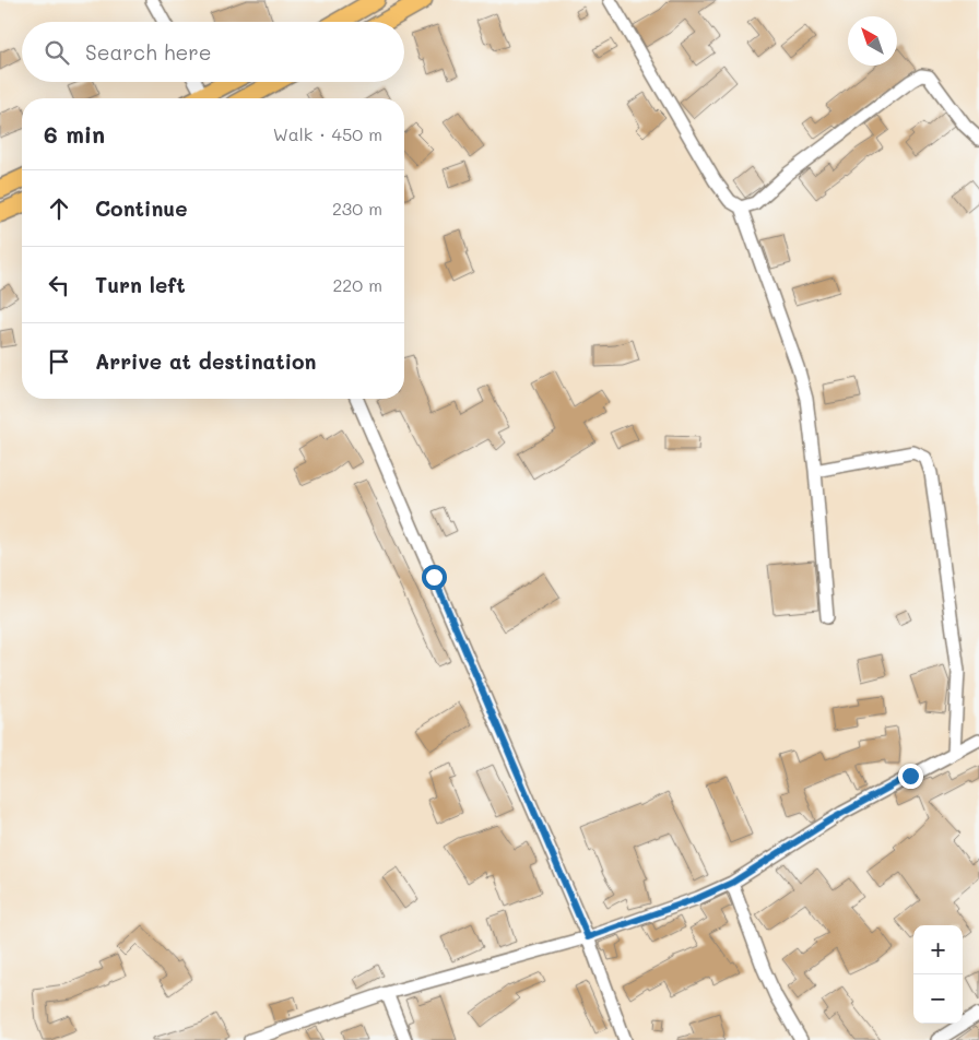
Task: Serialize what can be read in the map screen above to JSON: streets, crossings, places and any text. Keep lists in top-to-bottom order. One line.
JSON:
{"north":"top left","page":{"search":"Search here","heading":["6 min","Walk · 450 m"],"list":[["Continue","230 m"],["Turn left","220 m"],"Arrive at destination"],"map_buttons":["+","−"]}}
